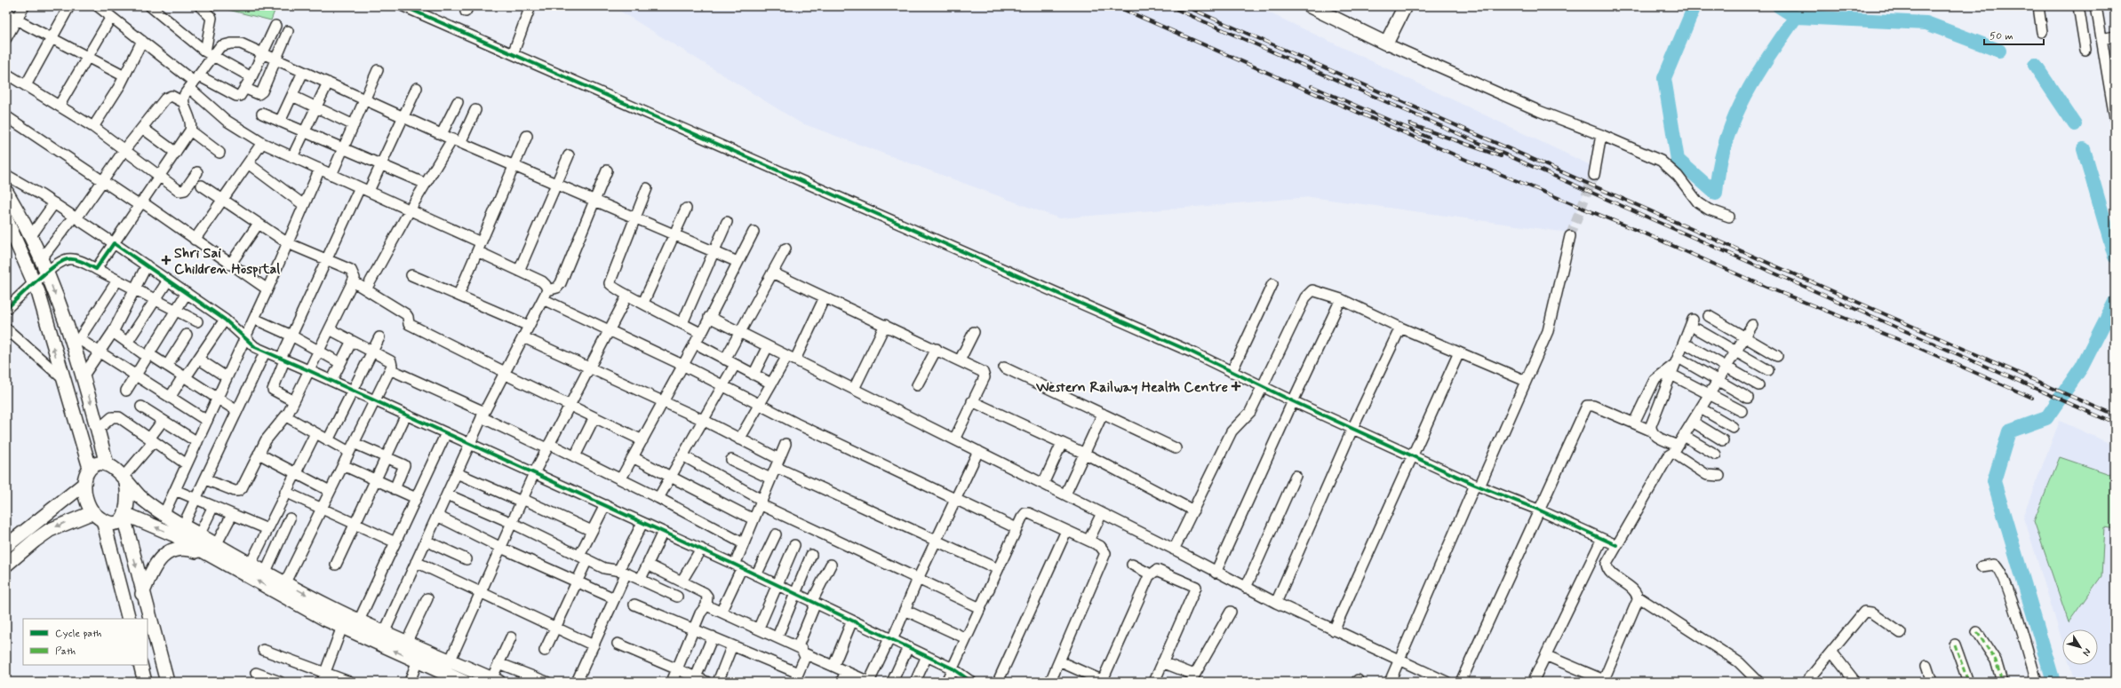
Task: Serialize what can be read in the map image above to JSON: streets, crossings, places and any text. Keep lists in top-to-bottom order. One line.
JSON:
{"places":{"health":["Shri Sai Children Hospital","Western Railway Health Centre"]},"legend":["Cycle path","Path"],"scale_bar":"50 m","north":"bottom right"}
